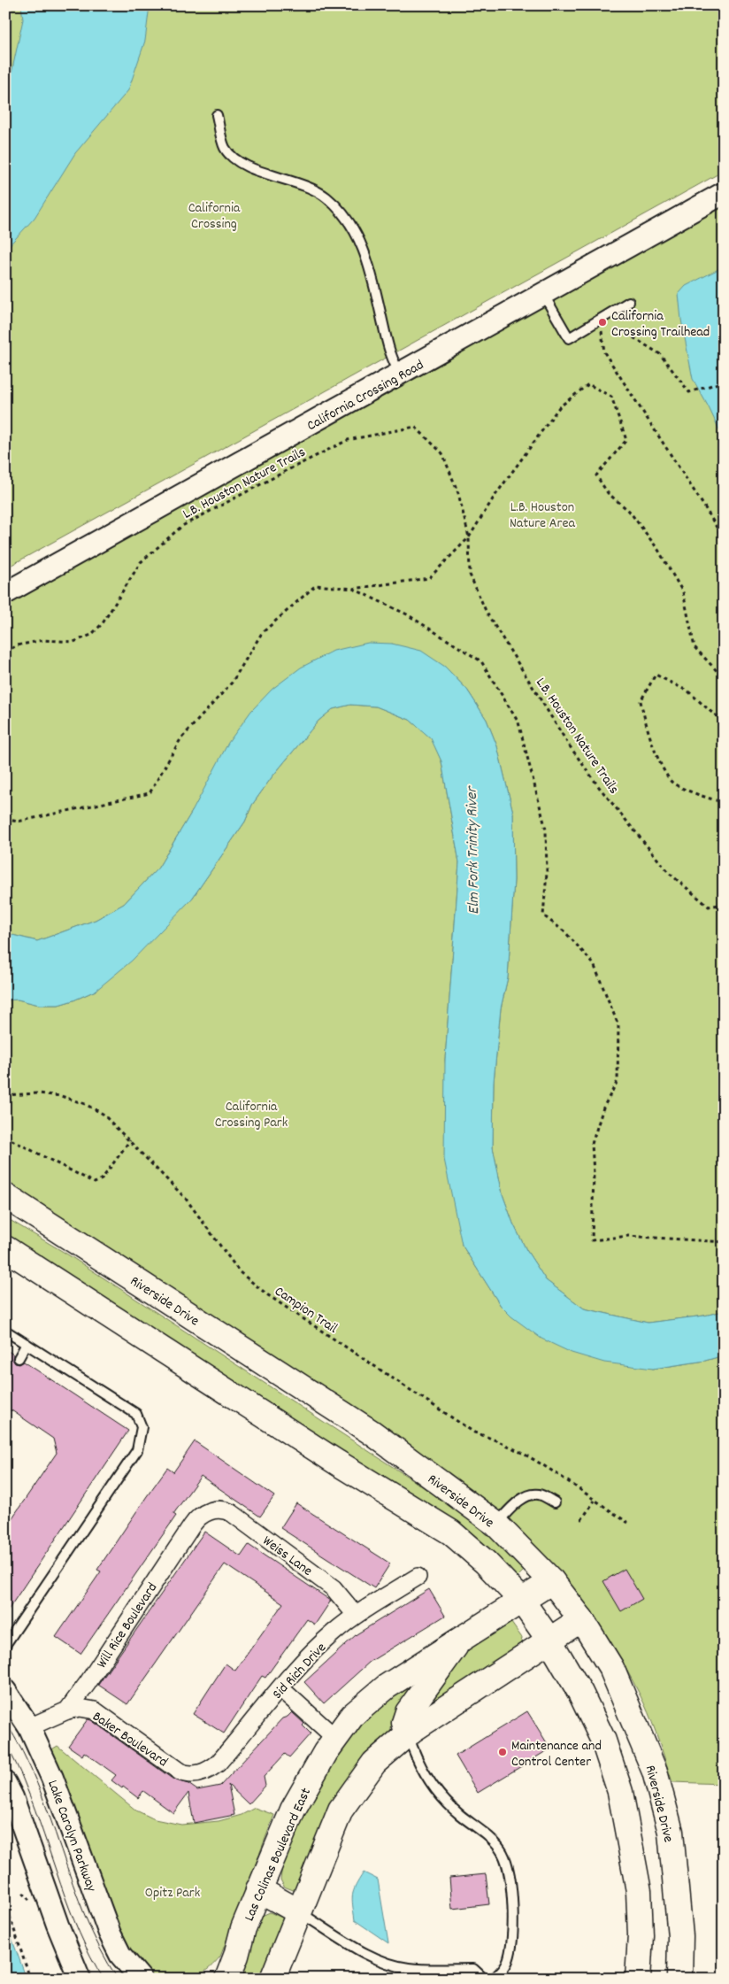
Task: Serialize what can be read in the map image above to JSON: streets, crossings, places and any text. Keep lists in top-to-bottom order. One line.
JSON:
{"streets":{"main road":["Riverside Drive","Las Colinas Boulevard East"],"street":["California Crossing Road","Weiss Lane","Will Rice Boulevard","Sid Rich Drive","Baker Boulevard","Lake Carolyn Parkway"],"path":["L.B. Houston Nature Trails","Campion Trail"]},"crossings":[["Riverside Drive","Las Colinas Boulevard East"],["Weiss Lane","Will Rice Boulevard"],["Weiss Lane","Sid Rich Drive"],["Will Rice Boulevard","Baker Boulevard"],["Will Rice Boulevard","Lake Carolyn Parkway"],["Sid Rich Drive","Baker Boulevard"]],"water":["Elm Fork Trinity River"],"parks":["California Crossing","L.B. Houston Nature Area","California Crossing Park","Opitz Park"],"places":["California Crossing Trailhead","Maintenance and Control Center"]}
